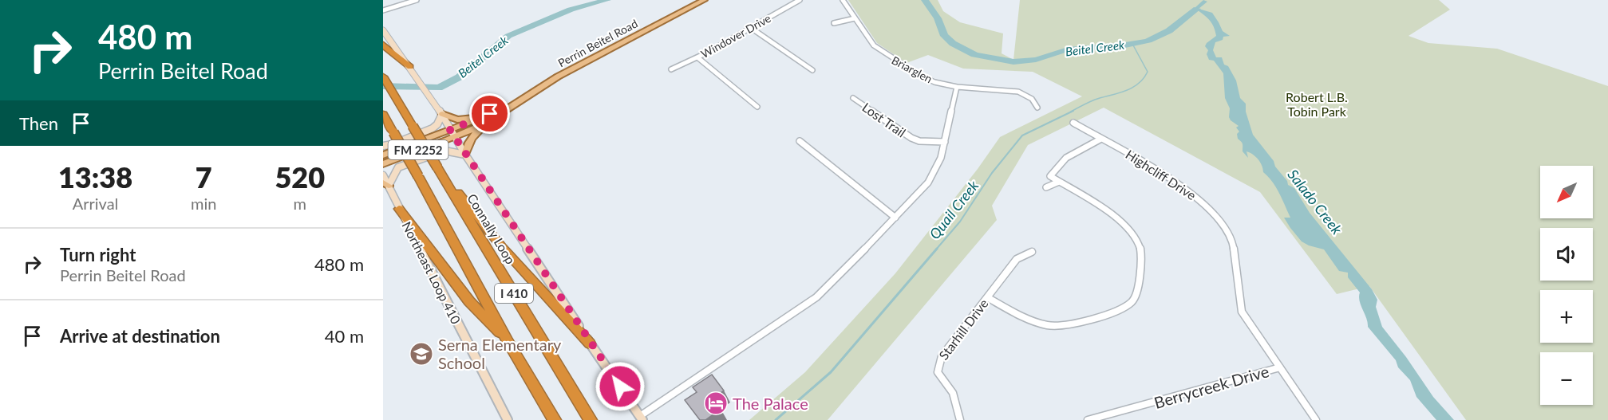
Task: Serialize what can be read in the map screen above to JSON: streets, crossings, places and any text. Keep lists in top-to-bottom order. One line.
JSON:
{"streets":{"highway":["Connally Loop","I 410"],"main road":["Perrin Beitel Road","FM 2252","Northeast Loop 410"],"street":["Windover Drive","Briarglen","Lost Trail","Highcliff Drive","Starhill Drive","Berrycreek Drive"]},"crossings":[["Highcliff Drive","Berrycreek Drive"]],"water":["Beitel Creek","Salado Creek","Quail Creek"],"parks":["Robert L.B. Tobin Park"],"places":{"school or university":["Serna Elementary School"],"hotel":["The Palace"]},"north":"bottom left","page":{"turn":["480 m","Perrin Beitel Road"],"then":"Then","eta":["13:38","Arrival","7","min","520","m"],"map_buttons":["+","−"],"list":[{"name":"Turn right","note":"Perrin Beitel Road","value":"480 m"},{"name":"Arrive at destination","value":"40 m"}]}}
